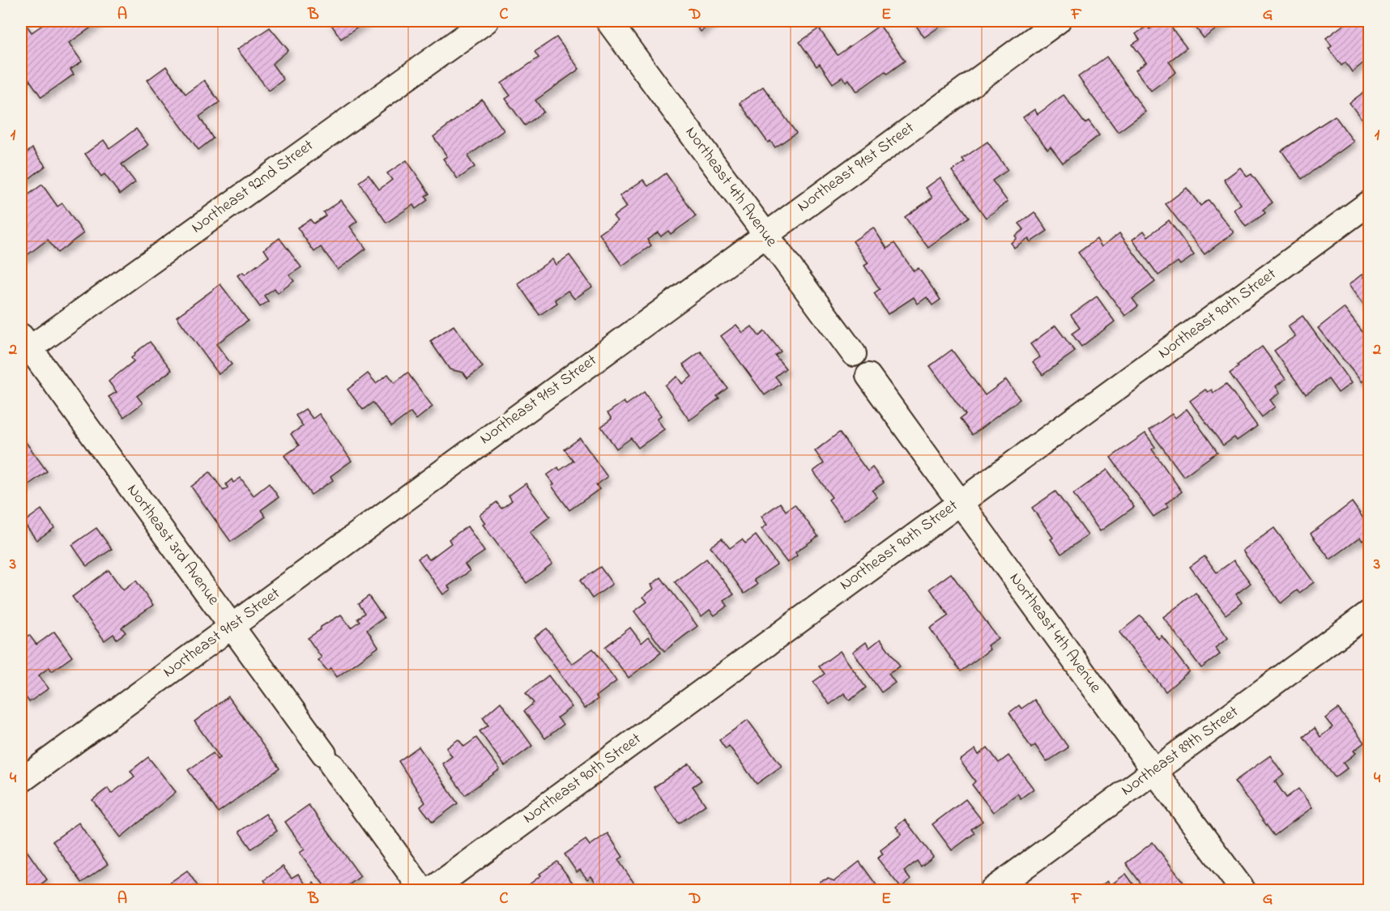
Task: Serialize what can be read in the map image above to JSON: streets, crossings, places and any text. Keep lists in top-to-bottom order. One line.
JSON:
{"streets":{"street":["Northeast 91st Street","Northeast 92nd Street","Northeast 4th Avenue","Northeast 90th Street","Northeast 3rd Avenue","Northeast 89th Street"]},"crossings":[["Northeast 91st Street","Northeast 4th Avenue"],["Northeast 91st Street","Northeast 3rd Avenue"],["Northeast 92nd Street","Northeast 3rd Avenue"],["Northeast 4th Avenue","Northeast 90th Street"],["Northeast 4th Avenue","Northeast 89th Street"]],"grid":{"columns":["A","B","C","D","E","F","G"],"rows":["1","2","3","4"]}}
